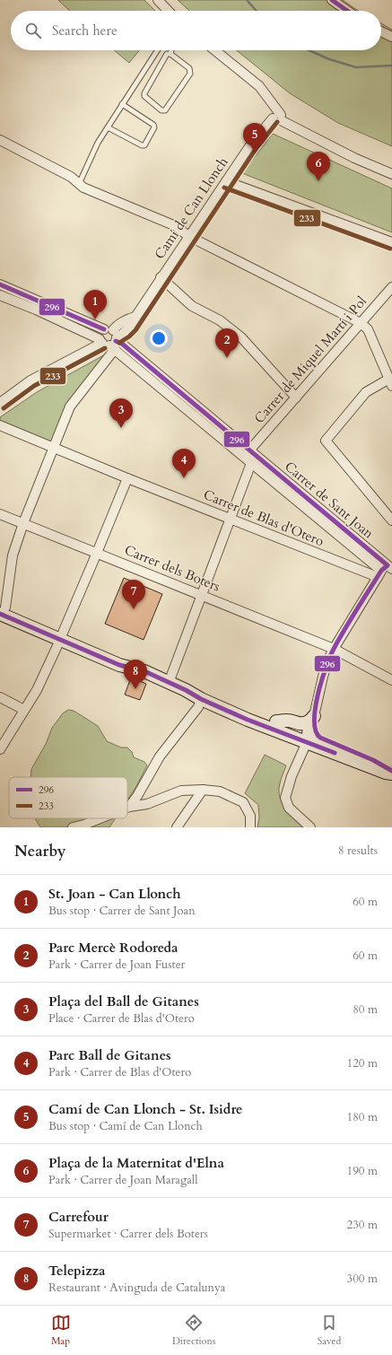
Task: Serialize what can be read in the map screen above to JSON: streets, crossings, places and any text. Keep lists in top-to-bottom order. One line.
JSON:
{"streets":{"street":["Camí de Can Llonch","Carrer de Miquel Martí i Pol","Carrer de Sant Joan","Carrer de Blas d'Otero","Carrer dels Boters"]},"crossings":[["Camí de Can Llonch","Carrer de Sant Joan"],["Carrer de Miquel Martí i Pol","Carrer de Sant Joan"],["Carrer de Sant Joan","Carrer de Blas d'Otero"]],"lines":["transit line 296","transit line 233"],"legend":["296","233"],"page":{"search":"Search here","pins":["5","6","1","2","3","4","7","8"],"heading":["Nearby","8 results"],"list":[{"mark":"1","name":"St. Joan - Can Llonch","note":"Bus stop · Carrer de Sant Joan","value":"60 m"},{"mark":"2","name":"Parc Mercè Rodoreda","note":"Park · Carrer de Joan Fuster","value":"60 m"},{"mark":"3","name":"Plaça del Ball de Gitanes","note":"Place · Carrer de Blas d'Otero","value":"80 m"},{"mark":"4","name":"Parc Ball de Gitanes","note":"Park · Carrer de Blas d'Otero","value":"120 m"},{"mark":"5","name":"Camí de Can Llonch - St. Isidre","note":"Bus stop · Camí de Can Llonch","value":"180 m"},{"mark":"6","name":"Plaça de la Maternitat d'Elna","note":"Park · Carrer de Joan Maragall","value":"190 m"},{"mark":"7","name":"Carrefour","note":"Supermarket · Carrer dels Boters","value":"230 m"},{"mark":"8","name":"Telepizza","note":"Restaurant · Avinguda de Catalunya","value":"300 m"}],"nav":["Map","Directions","Saved"]}}
